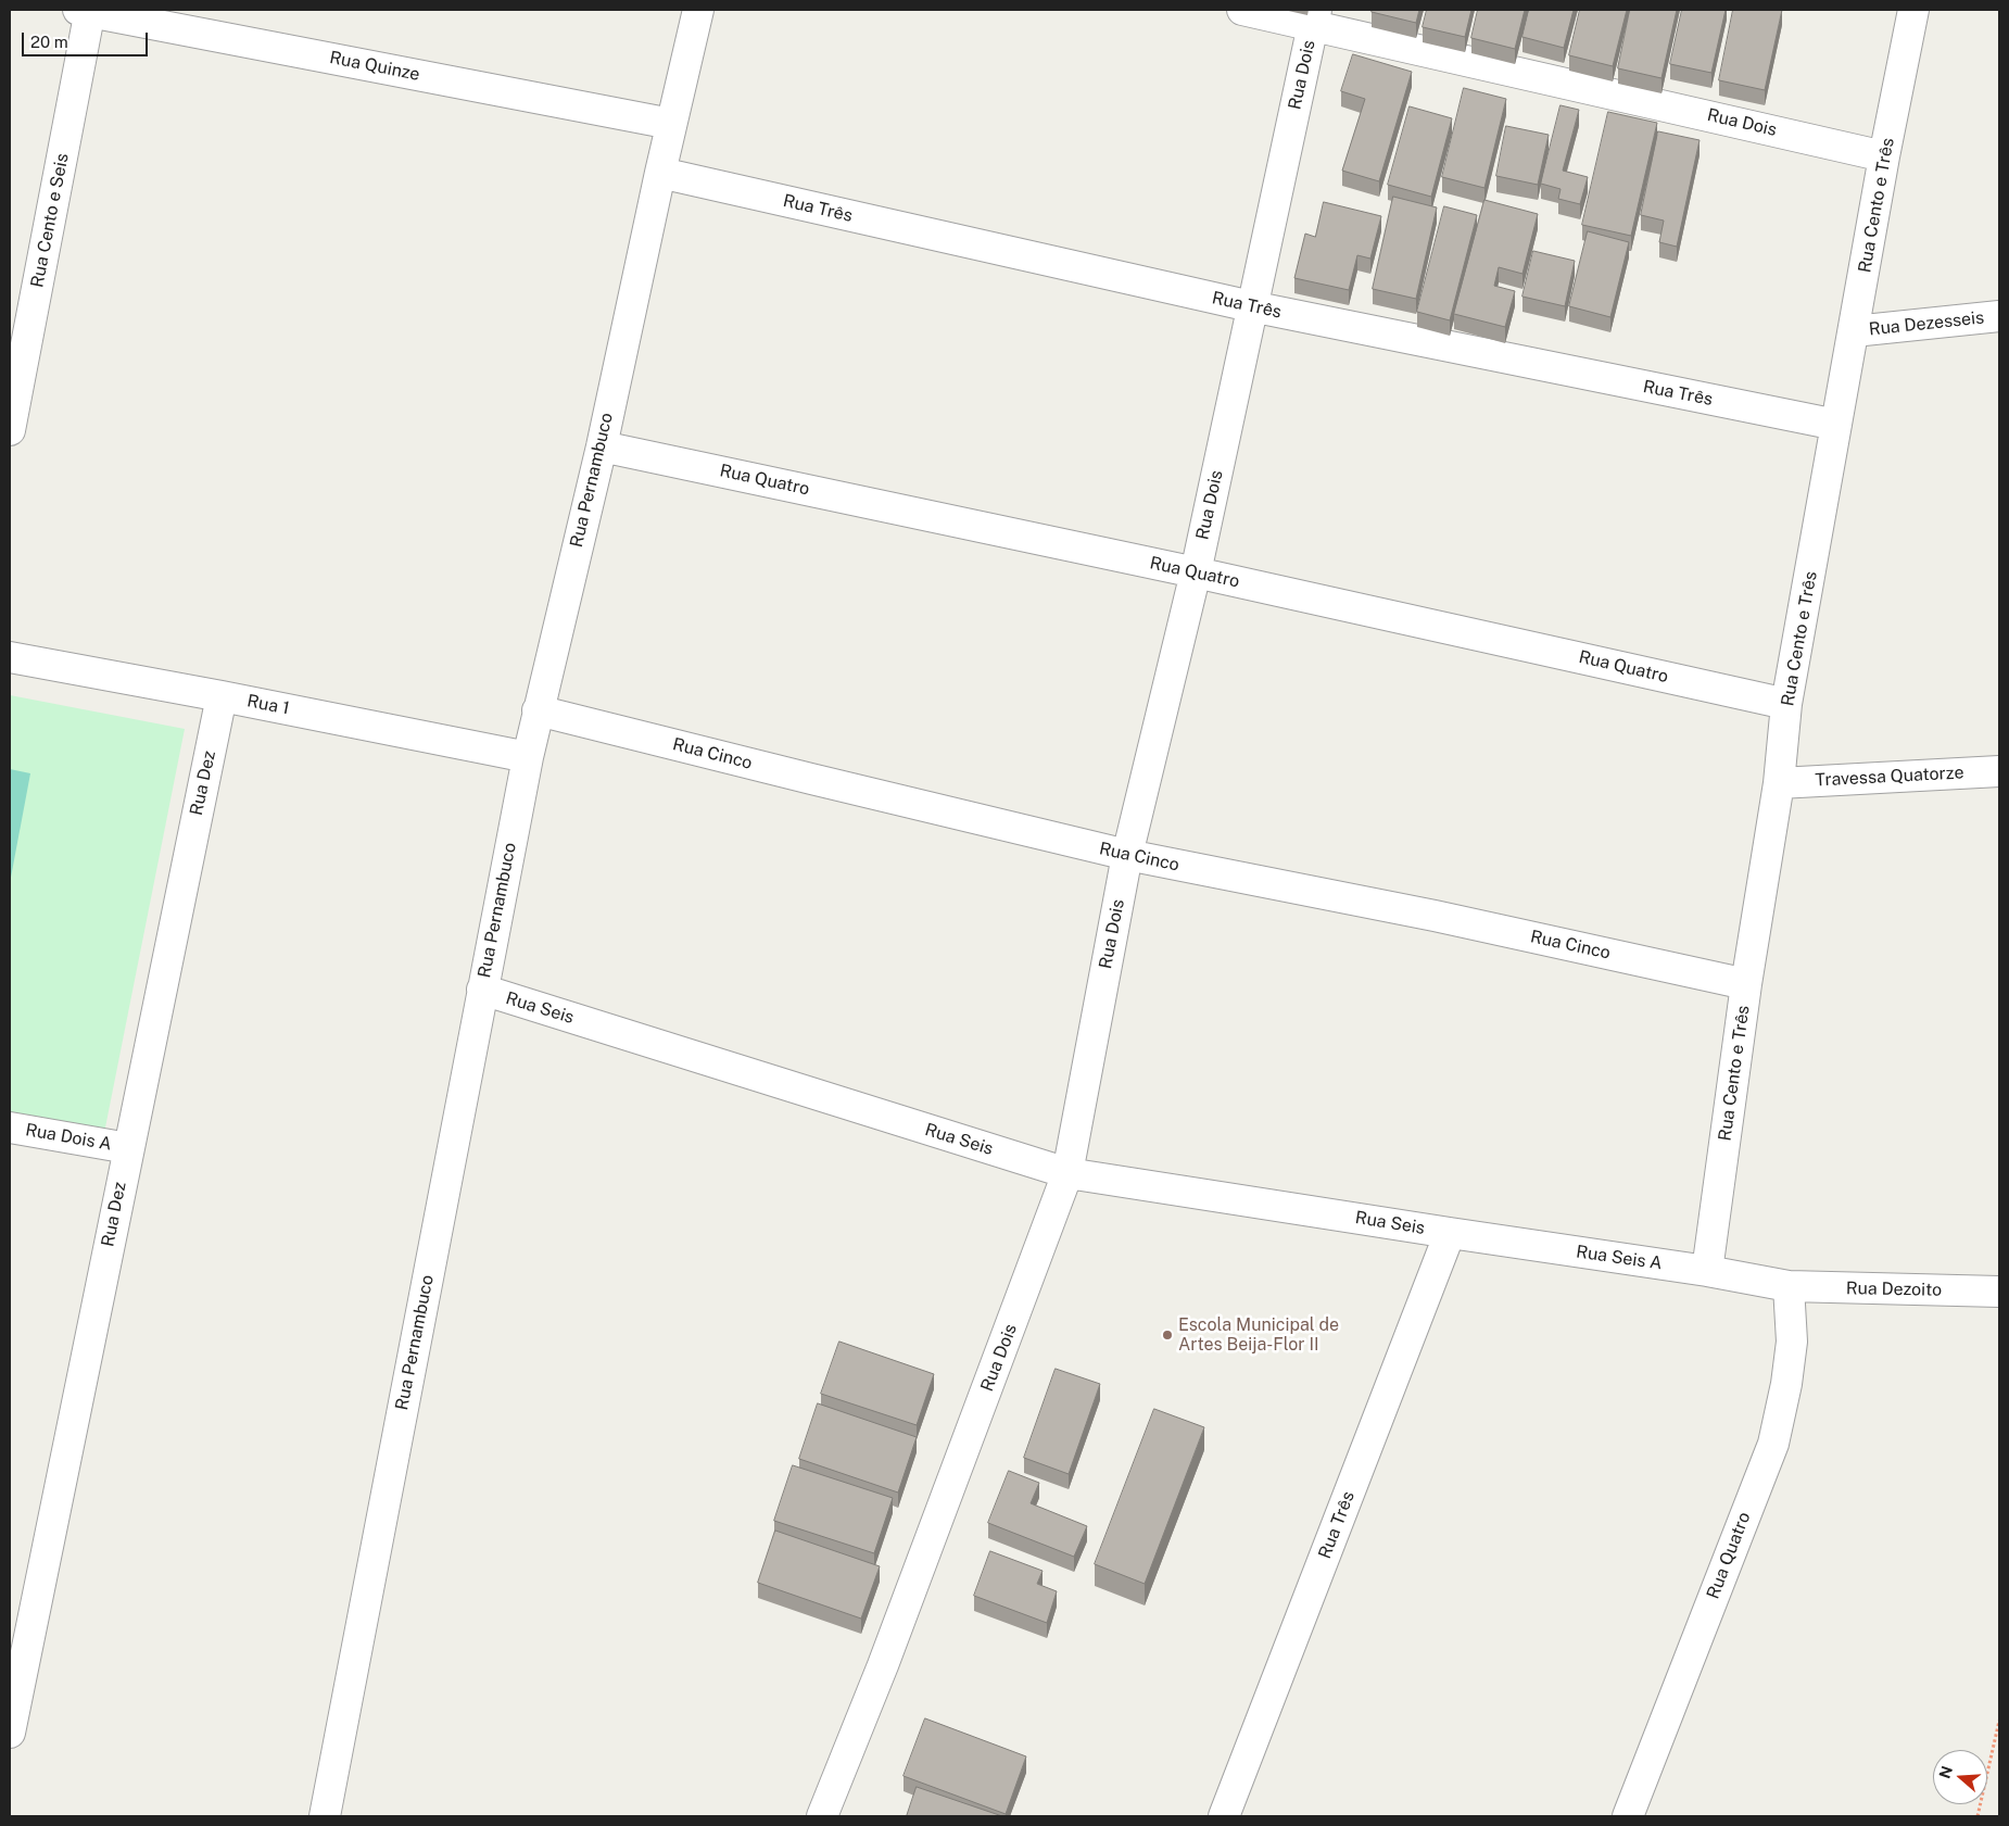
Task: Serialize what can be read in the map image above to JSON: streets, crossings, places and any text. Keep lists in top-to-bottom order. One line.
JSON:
{"streets":{"street":["Rua Quinze","Rua Dois","Rua Cento e Três","Rua Três","Rua Cento e Seis","Rua Dezesseis","Rua Pernambuco","Rua Quatro","Rua 1","Rua Cinco","Travessa Quatorze","Rua Dez","Rua Seis","Rua Dois A","Rua Seis A","Rua Dezoito"]},"crossings":[["Rua Quinze","Rua Cento e Seis"],["Rua Quinze","Rua Pernambuco"],["Rua Dois","Rua Cento e Três"],["Rua Dois","Rua Três"],["Rua Dois","Rua Quatro"],["Rua Dois","Rua Cinco"],["Rua Dois","Rua Seis"],["Rua Cento e Três","Rua Três"],["Rua Cento e Três","Rua Dezesseis"],["Rua Cento e Três","Rua Quatro"],["Rua Cento e Três","Rua Cinco"],["Rua Cento e Três","Travessa Quatorze"],["Rua Cento e Três","Rua Seis A"],["Rua Três","Rua Pernambuco"],["Rua Três","Rua Seis"],["Rua Três","Rua Seis A"],["Rua Pernambuco","Rua Quatro"],["Rua Pernambuco","Rua 1"],["Rua Pernambuco","Rua Cinco"],["Rua Pernambuco","Rua Seis"],["Rua Quatro","Rua Seis A"],["Rua Quatro","Rua Dezoito"],["Rua 1","Rua Dez"],["Rua Dez","Rua Dois A"],["Rua Seis","Rua Seis A"],["Rua Seis A","Rua Dezoito"]],"places":["Escola Municipal de Artes Beija-Flor II"],"scale_bar":"20 m","north":"left"}
